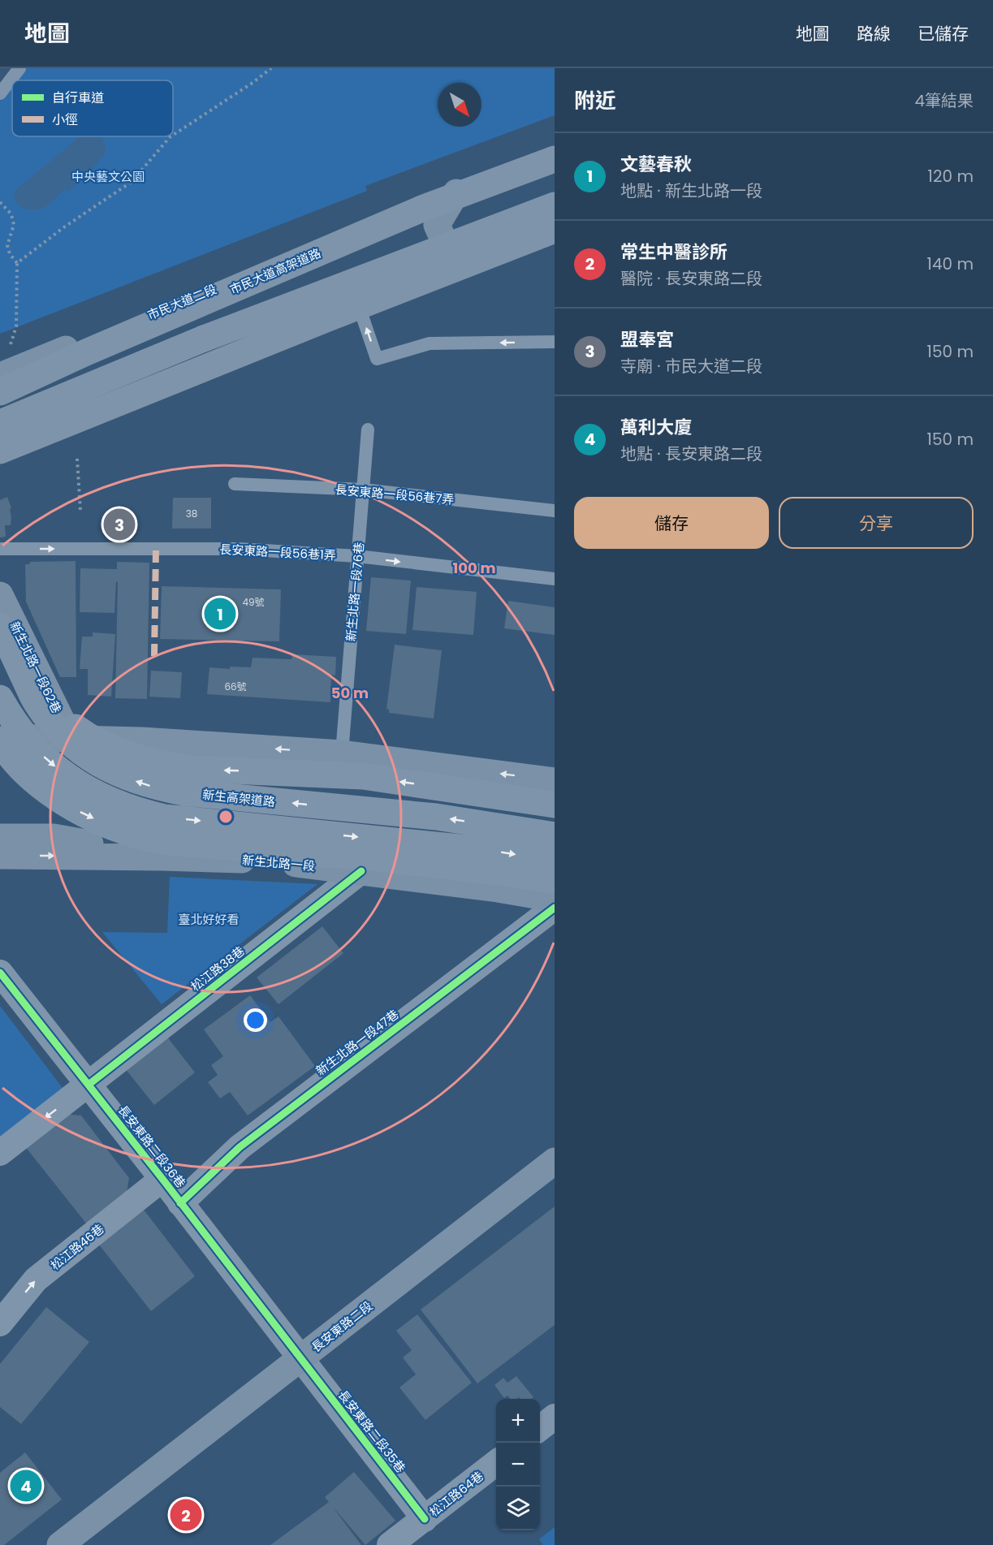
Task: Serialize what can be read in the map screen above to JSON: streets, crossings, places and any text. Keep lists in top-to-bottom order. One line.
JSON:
{"streets":{"highway":["市民大道高架道路","新生高架道路"],"street":["市民大道二段","新生北路一段62巷","新生北路一段","松江路38巷","新生北路一段47巷","長安東路二段36巷","松江路46巷","長安東路二段","長安東路二段35巷","松江路64巷"],"lane":["長安東路一段56巷7弄","長安東路一段56巷1弄","新生北路一段76巷"]},"crossings":[["市民大道高架道路","市民大道二段"],["長安東路一段56巷7弄","新生北路一段76巷"],["長安東路一段56巷1弄","新生北路一段76巷"],["新生北路一段","松江路38巷"],["松江路38巷","長安東路二段36巷"],["新生北路一段47巷","長安東路二段36巷"],["長安東路二段36巷","松江路46巷"],["長安東路二段36巷","長安東路二段"],["長安東路二段36巷","長安東路二段35巷"],["長安東路二段","長安東路二段35巷"],["長安東路二段35巷","松江路64巷"]],"one_way":["長安東路一段56巷1弄","松江路46巷"],"parks":["中央藝文公園","臺北好好看"],"house_numbers":["38","49號","66號"],"legend":["自行車道","小徑"],"north":"bottom right","page":{"header":"地圖","nav":["地圖","路線","已儲存"],"heading":["附近","4筆結果"],"list":[{"mark":"1","name":"文藝春秋","note":"地點 · 新生北路一段","value":"120 m"},{"mark":"2","name":"常生中醫診所","note":"醫院 · 長安東路二段","value":"140 m"},{"mark":"3","name":"盟奉宮","note":"寺廟 · 市民大道二段","value":"150 m"},{"mark":"4","name":"萬利大廈","note":"地點 · 長安東路二段","value":"150 m"}],"buttons":["儲存","分享"],"pins":["3","1","4","2"],"map_buttons":["+","−"]},"rings":["100 m","50 m"]}
